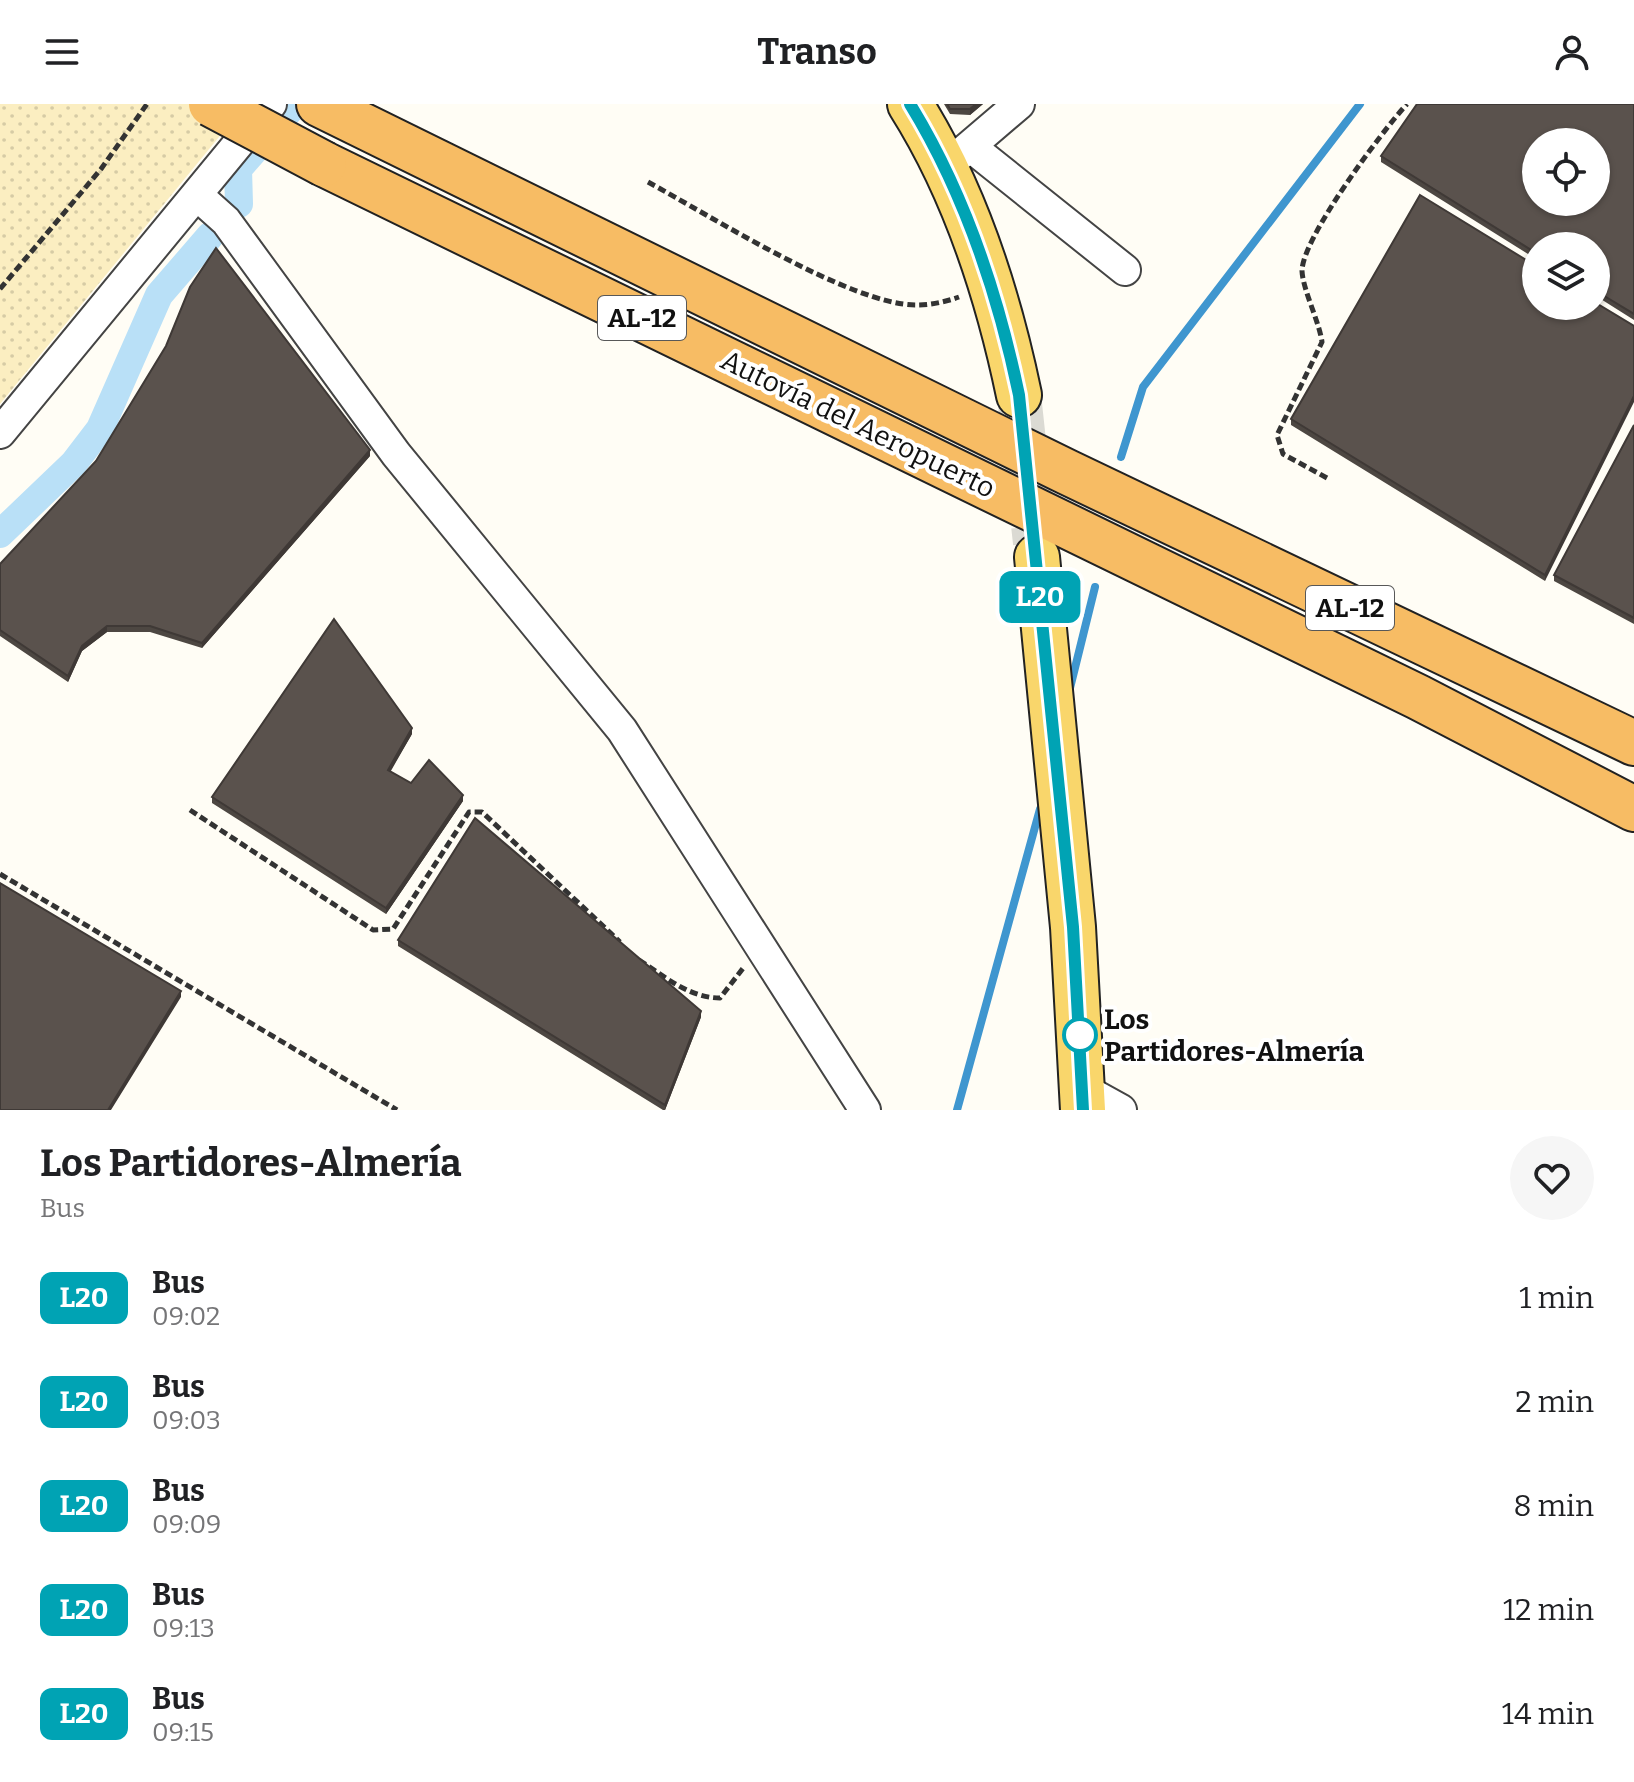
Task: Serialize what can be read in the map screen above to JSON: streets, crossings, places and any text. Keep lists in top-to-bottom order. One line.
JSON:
{"streets":{"highway":["AL-12","Autovía del Aeropuerto"]},"places":["Los Partidores-Almería"],"lines":["bus line L20"],"page":{"header":"Transo","on_map":"L20","heading":["Los Partidores-Almería","Bus"],"list":[{"mark":"L20","name":"Bus","note":"09:02","value":"1 min"},{"mark":"L20","name":"Bus","note":"09:03","value":"2 min"},{"mark":"L20","name":"Bus","note":"09:09","value":"8 min"},{"mark":"L20","name":"Bus","note":"09:13","value":"12 min"},{"mark":"L20","name":"Bus","note":"09:15","value":"14 min"}]}}
